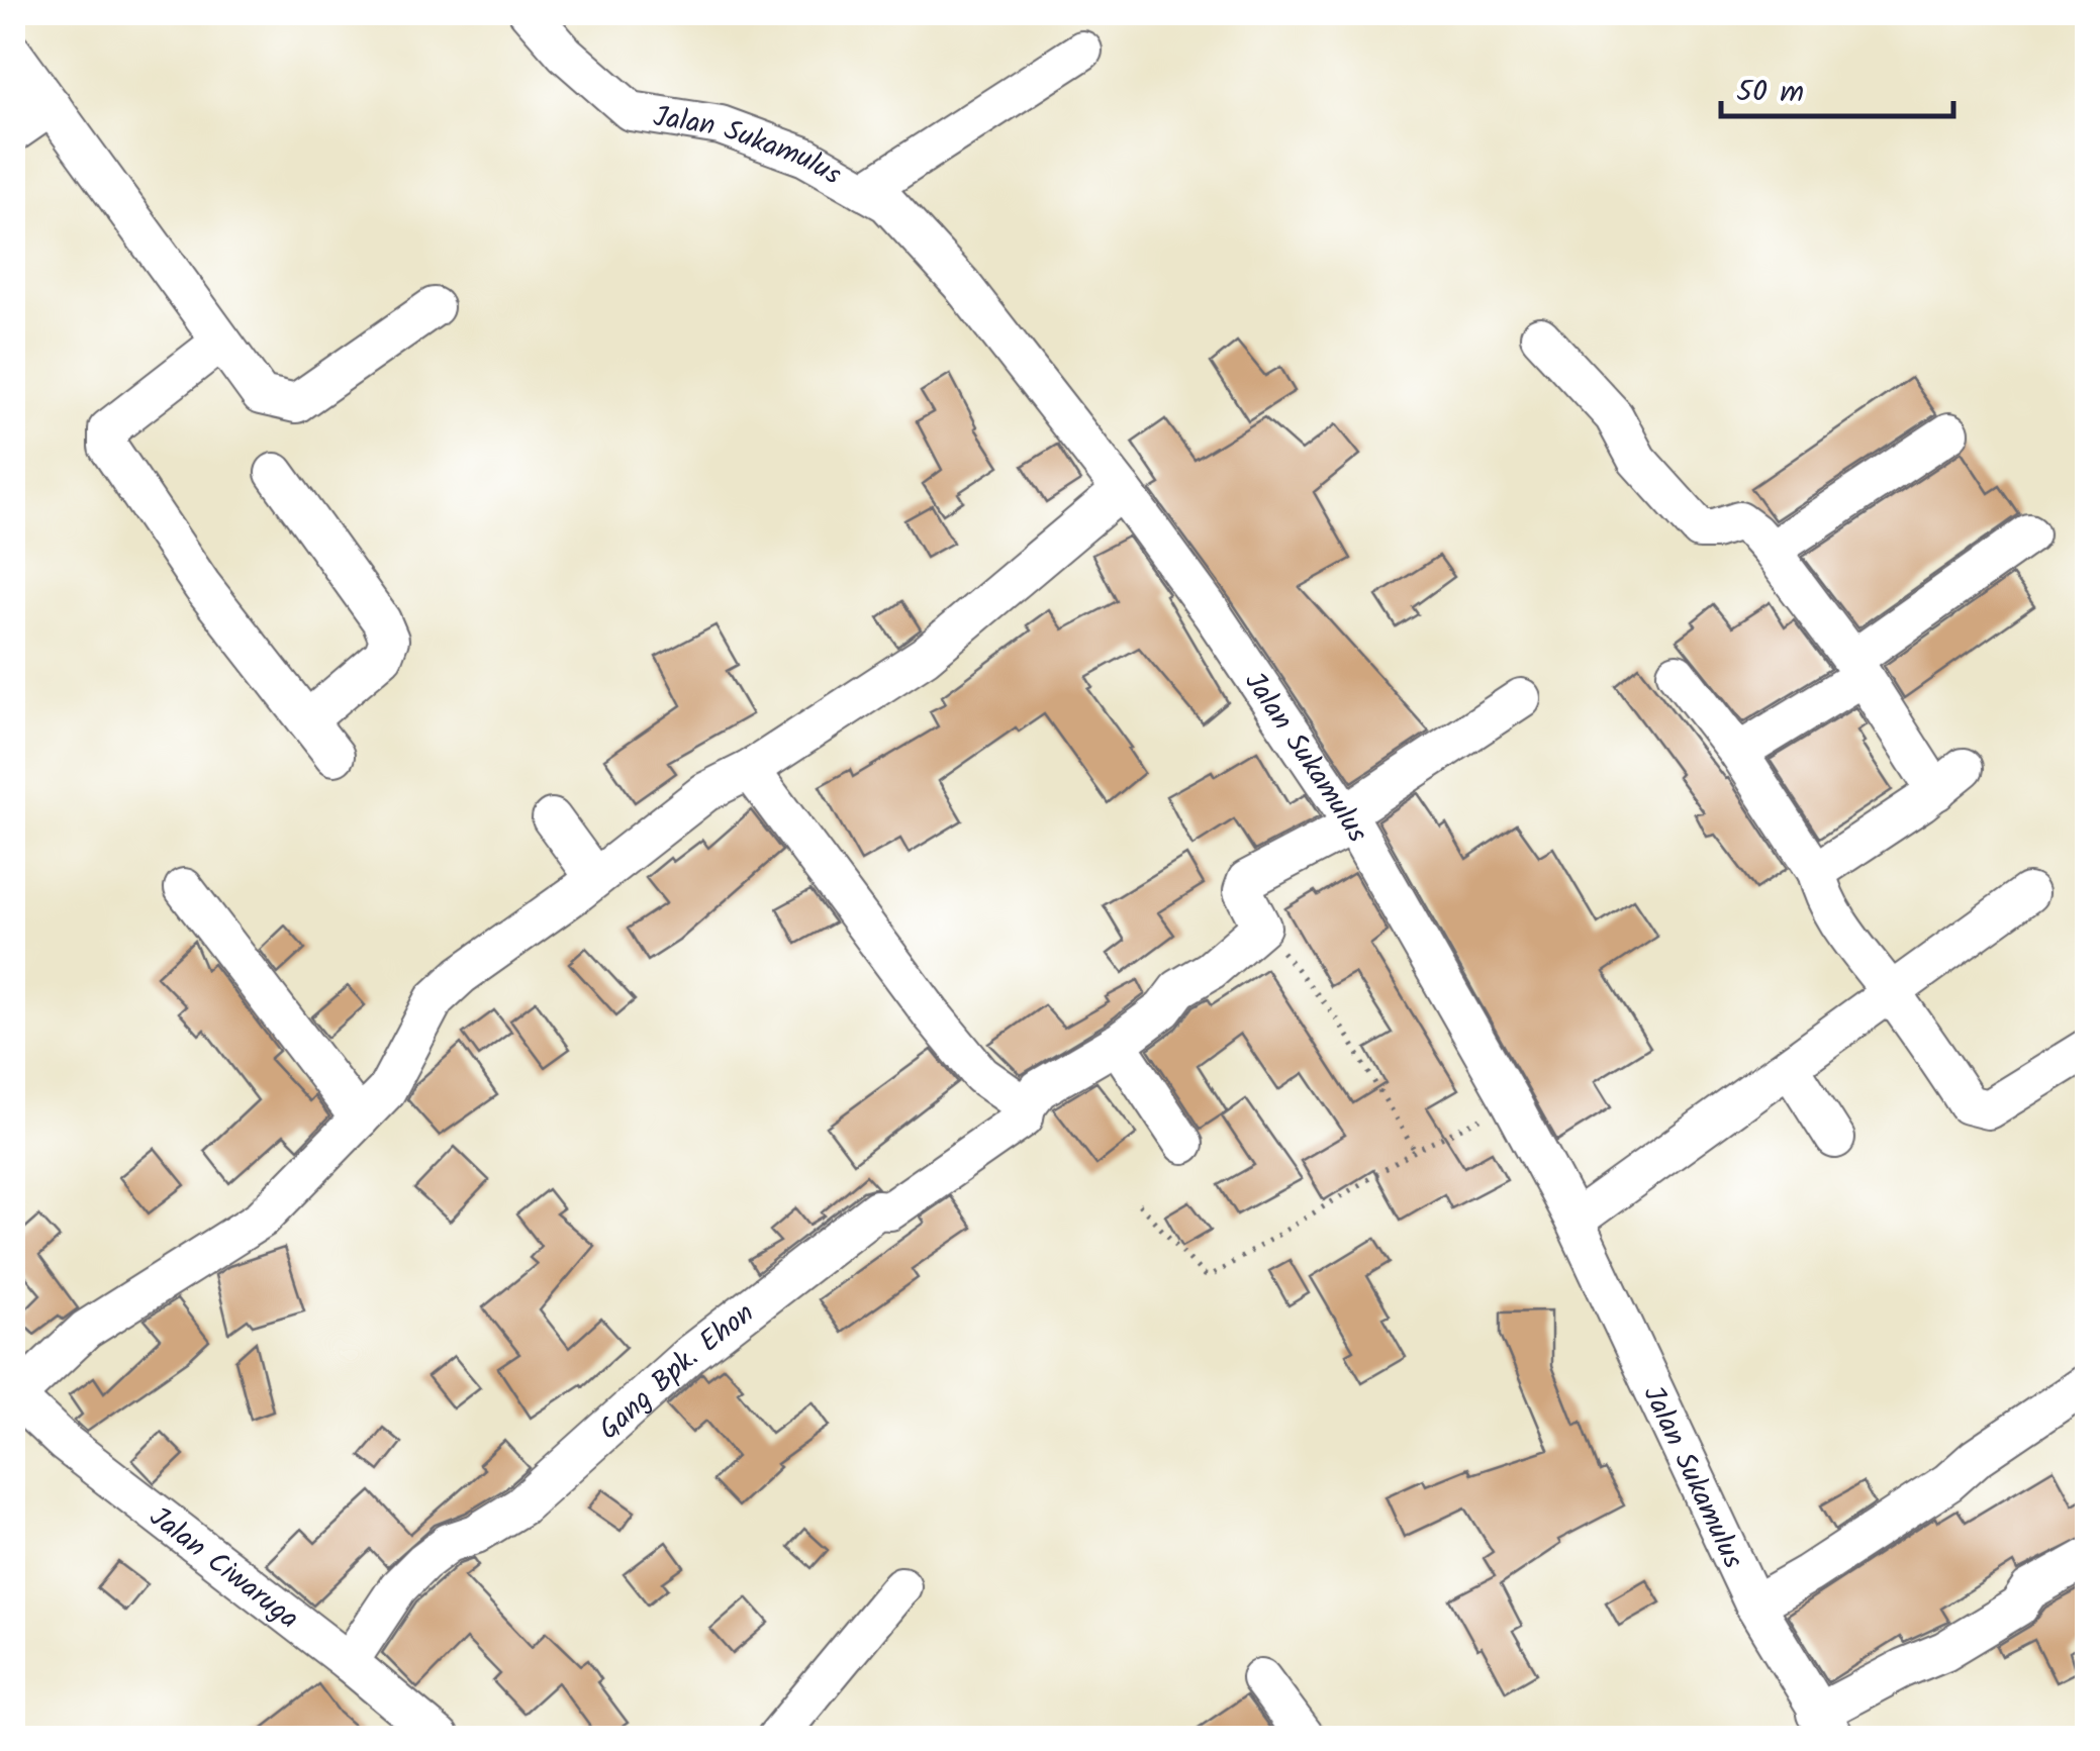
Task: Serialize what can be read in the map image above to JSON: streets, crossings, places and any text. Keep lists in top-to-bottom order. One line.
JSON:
{"streets":{"street":["Jalan Sukamulus","Gang Bpk. Ehon","Jalan Ciwaruga"]},"crossings":[["Gang Bpk. Ehon","Jalan Ciwaruga"]],"scale_bar":"50 m"}
